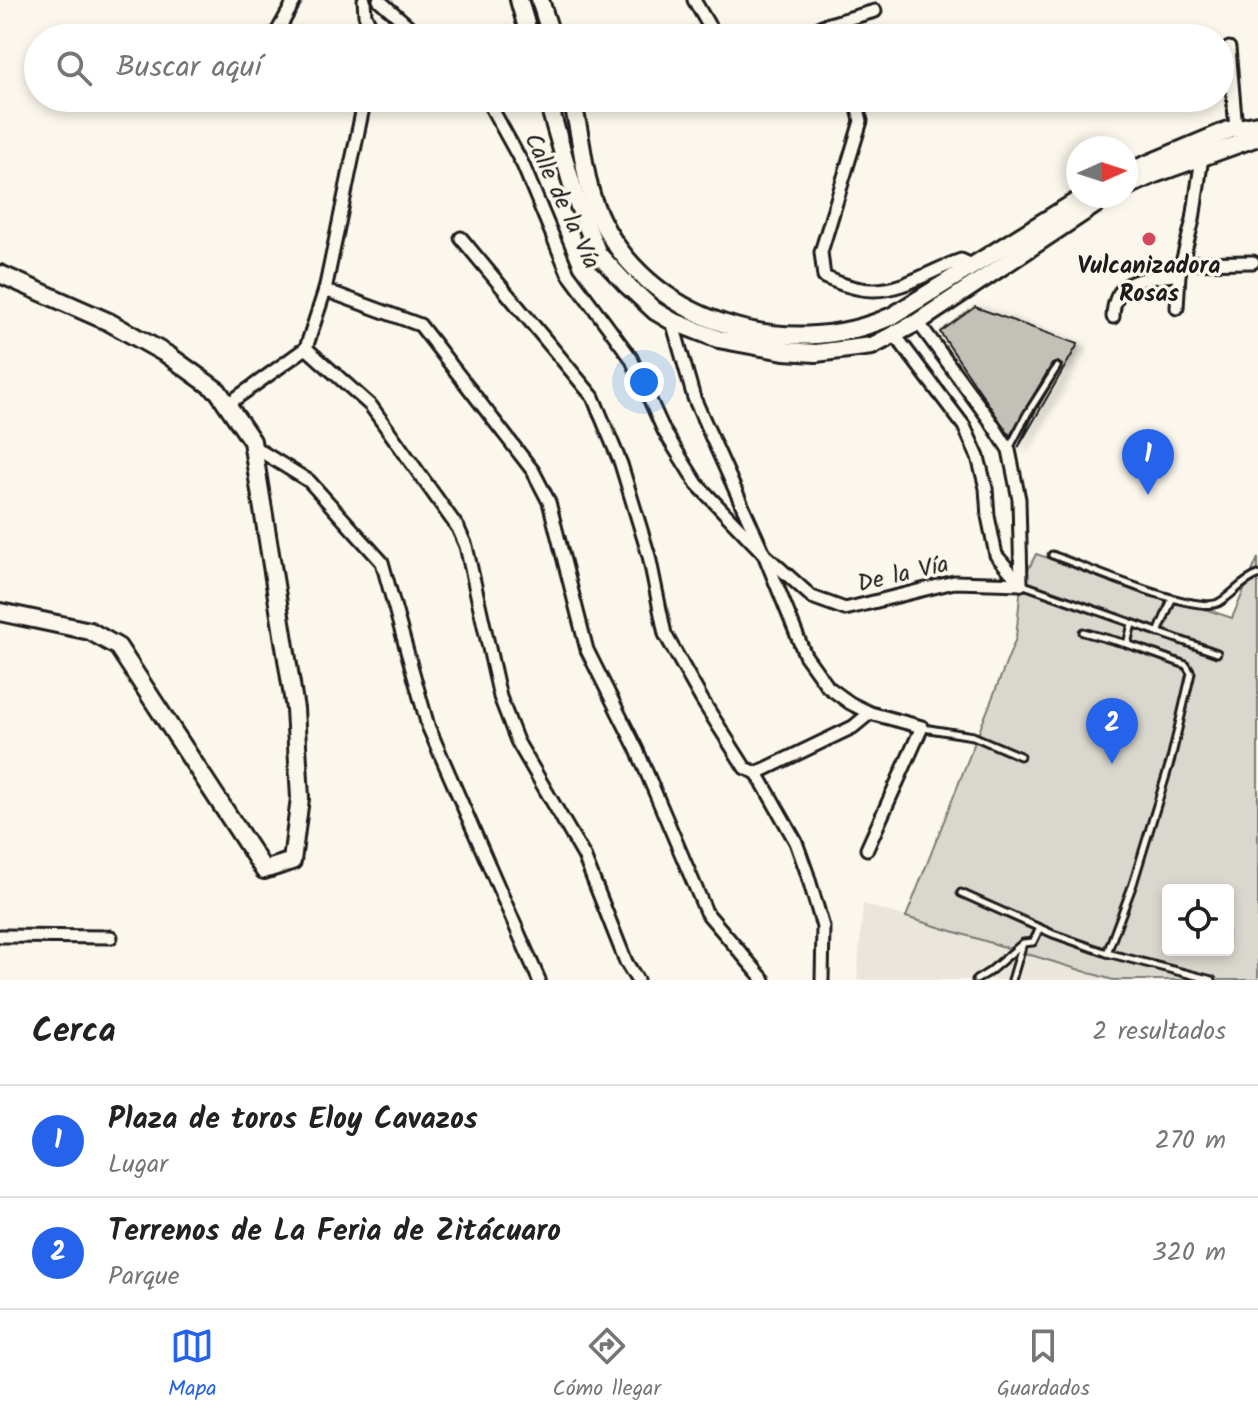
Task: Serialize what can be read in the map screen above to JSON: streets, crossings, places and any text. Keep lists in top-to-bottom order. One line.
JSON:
{"streets":{"street":["Calle de la Vía","De la Vía"]},"crossings":[["Calle de la Vía","De la Vía"]],"places":["Vulcanizadora Rosas"],"north":"right","page":{"search":"Buscar aquí","pins":["1","2"],"heading":["Cerca","2 resultados"],"list":[{"mark":"1","name":"Plaza de toros Eloy Cavazos","note":"Lugar","value":"270 m"},{"mark":"2","name":"Terrenos de La Feria de Zitácuaro","note":"Parque","value":"320 m"}],"nav":["Mapa","Cómo llegar","Guardados"]}}
